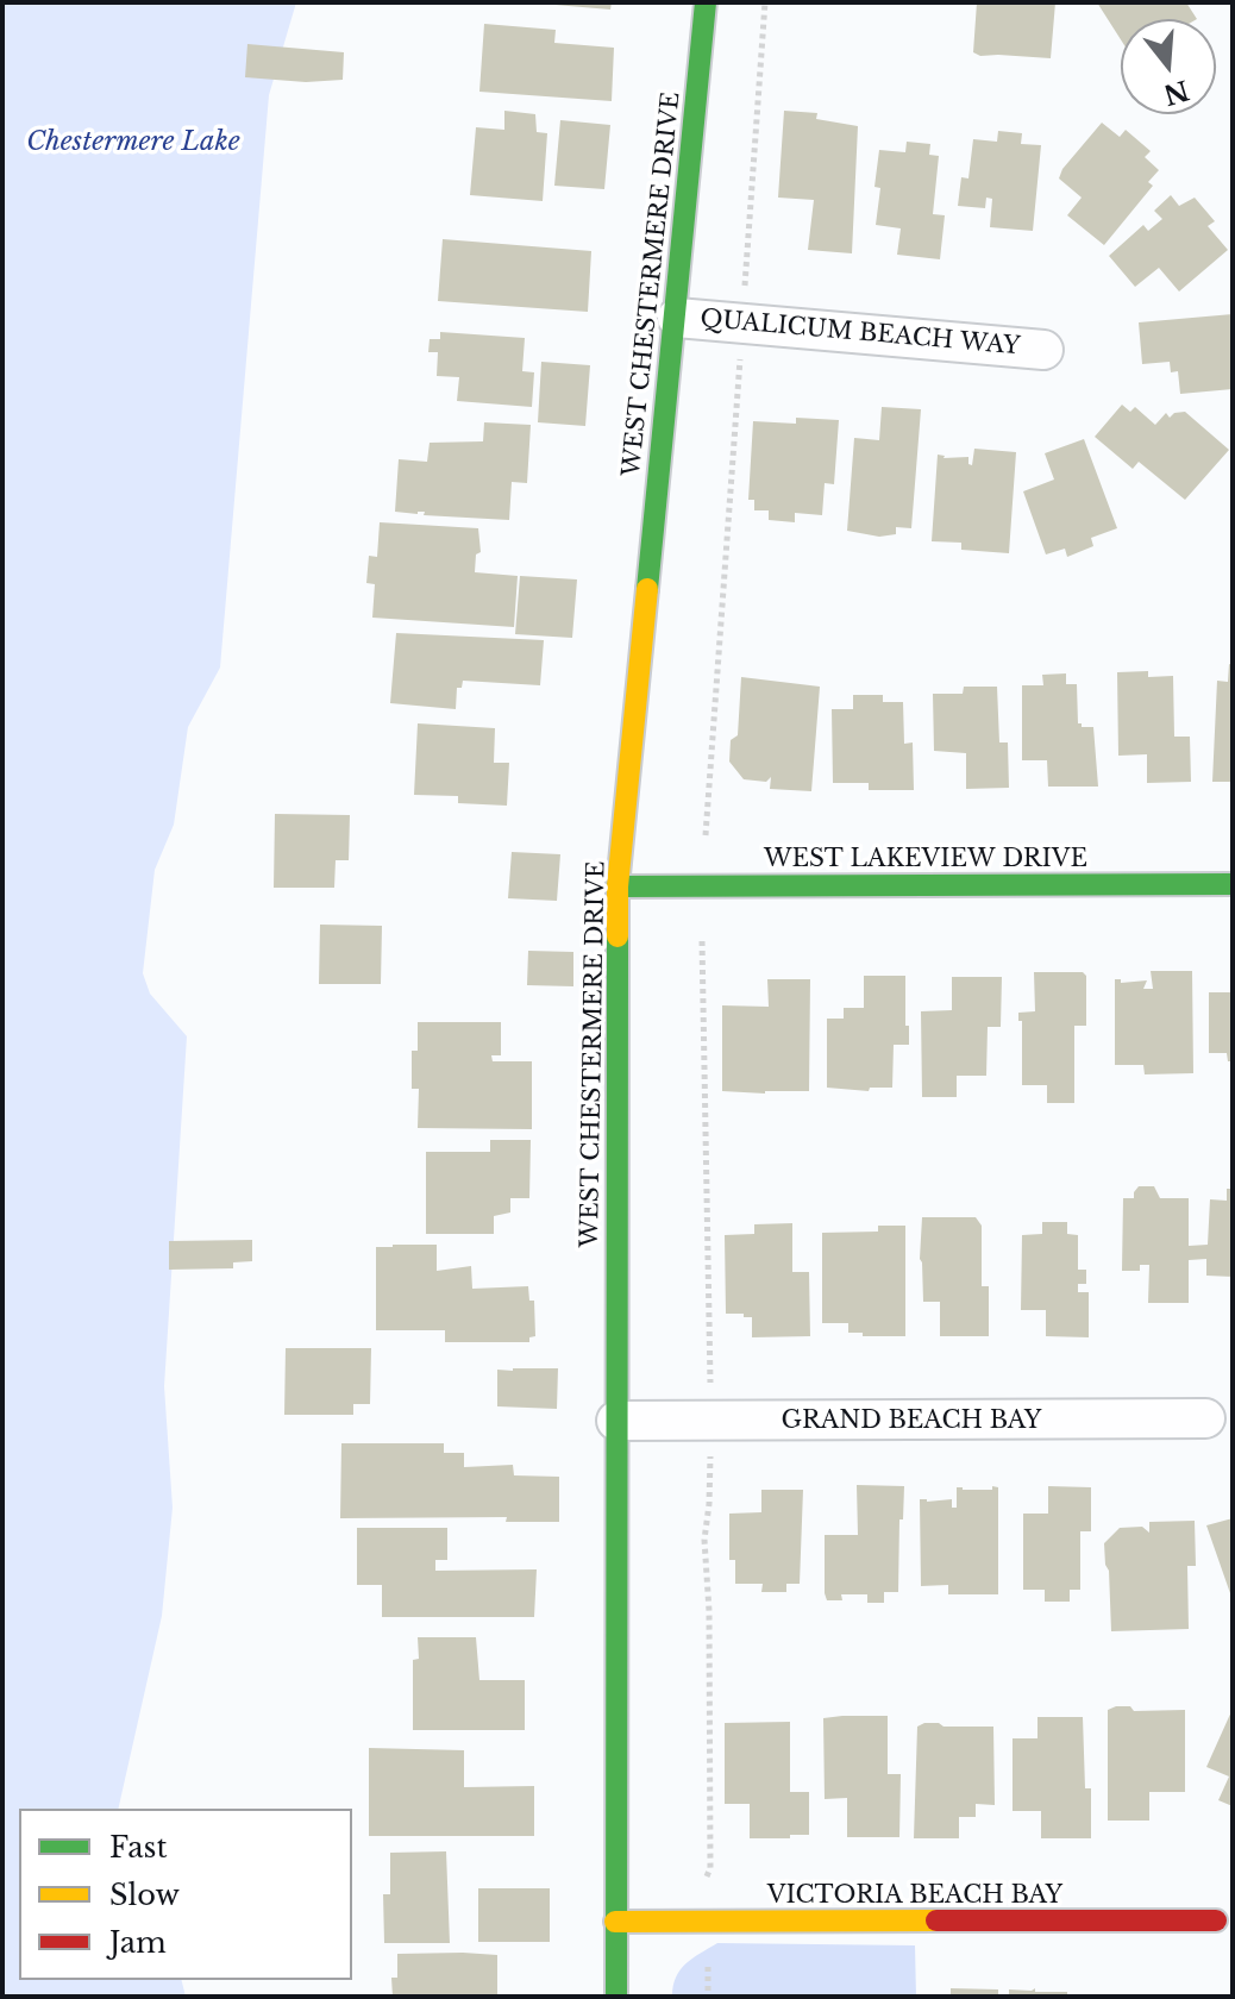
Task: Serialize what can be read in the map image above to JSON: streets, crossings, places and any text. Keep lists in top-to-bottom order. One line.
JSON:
{"streets":{"street":["WEST CHESTERMERE DRIVE","QUALICUM BEACH WAY","WEST LAKEVIEW DRIVE","GRAND BEACH BAY","VICTORIA BEACH BAY"]},"crossings":[["WEST CHESTERMERE DRIVE","QUALICUM BEACH WAY"],["WEST CHESTERMERE DRIVE","WEST LAKEVIEW DRIVE"],["WEST CHESTERMERE DRIVE","GRAND BEACH BAY"],["WEST CHESTERMERE DRIVE","VICTORIA BEACH BAY"]],"water":["Chestermere Lake"],"legend":["Fast","Slow","Jam"],"north":"bottom"}
